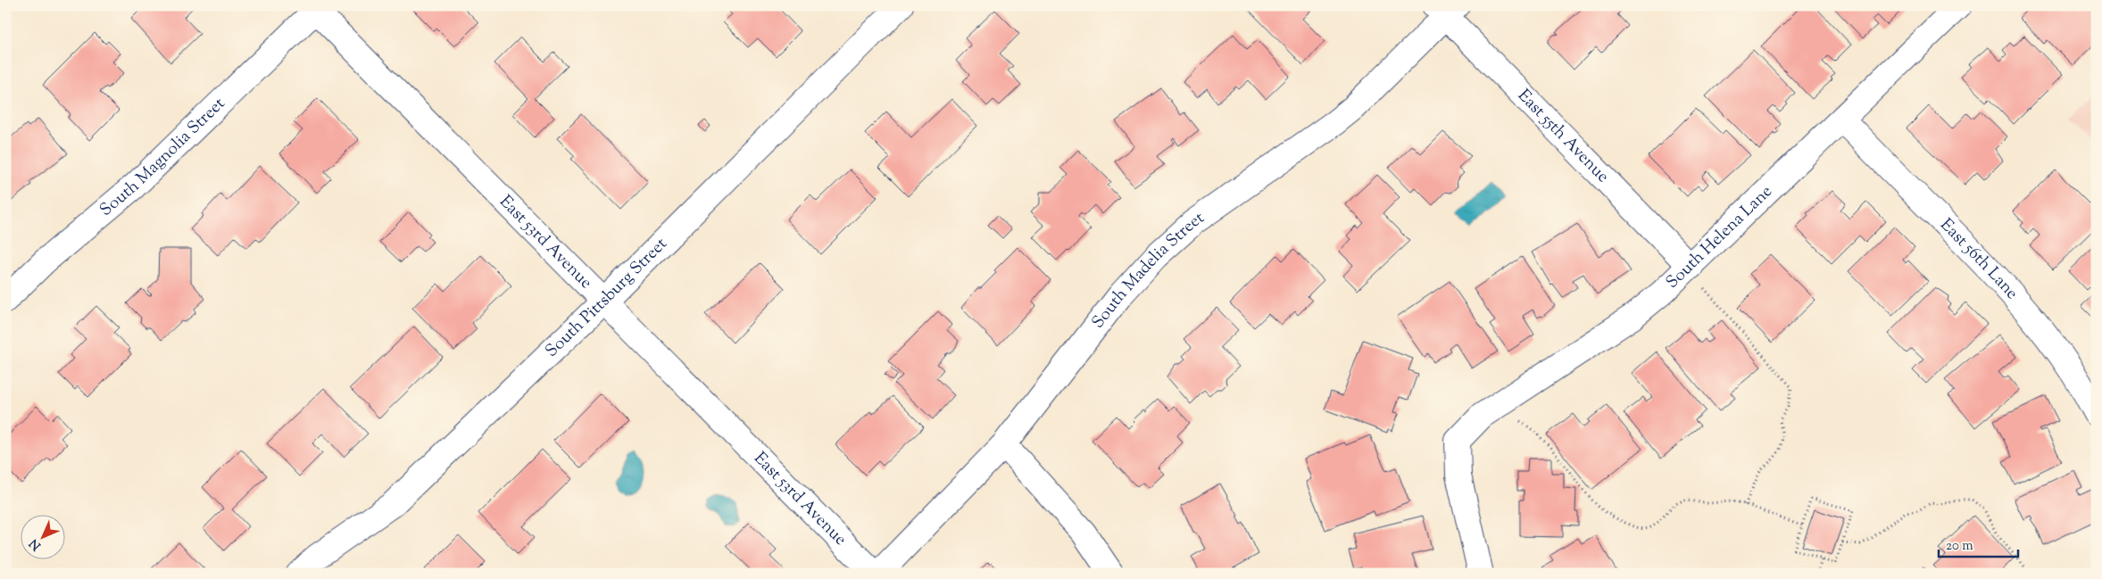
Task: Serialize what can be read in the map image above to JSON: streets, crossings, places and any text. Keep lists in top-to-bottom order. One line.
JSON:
{"streets":{"street":["East 55th Avenue","South Magnolia Street","South Helena Lane","East 53rd Avenue","East 56th Lane","South Madelia Street","South Pittsburg Street"]},"crossings":[["East 55th Avenue","South Helena Lane"],["East 55th Avenue","South Madelia Street"],["South Magnolia Street","East 53rd Avenue"],["South Helena Lane","East 56th Lane"],["East 53rd Avenue","South Pittsburg Street"]],"scale_bar":"20 m","north":"bottom left"}
